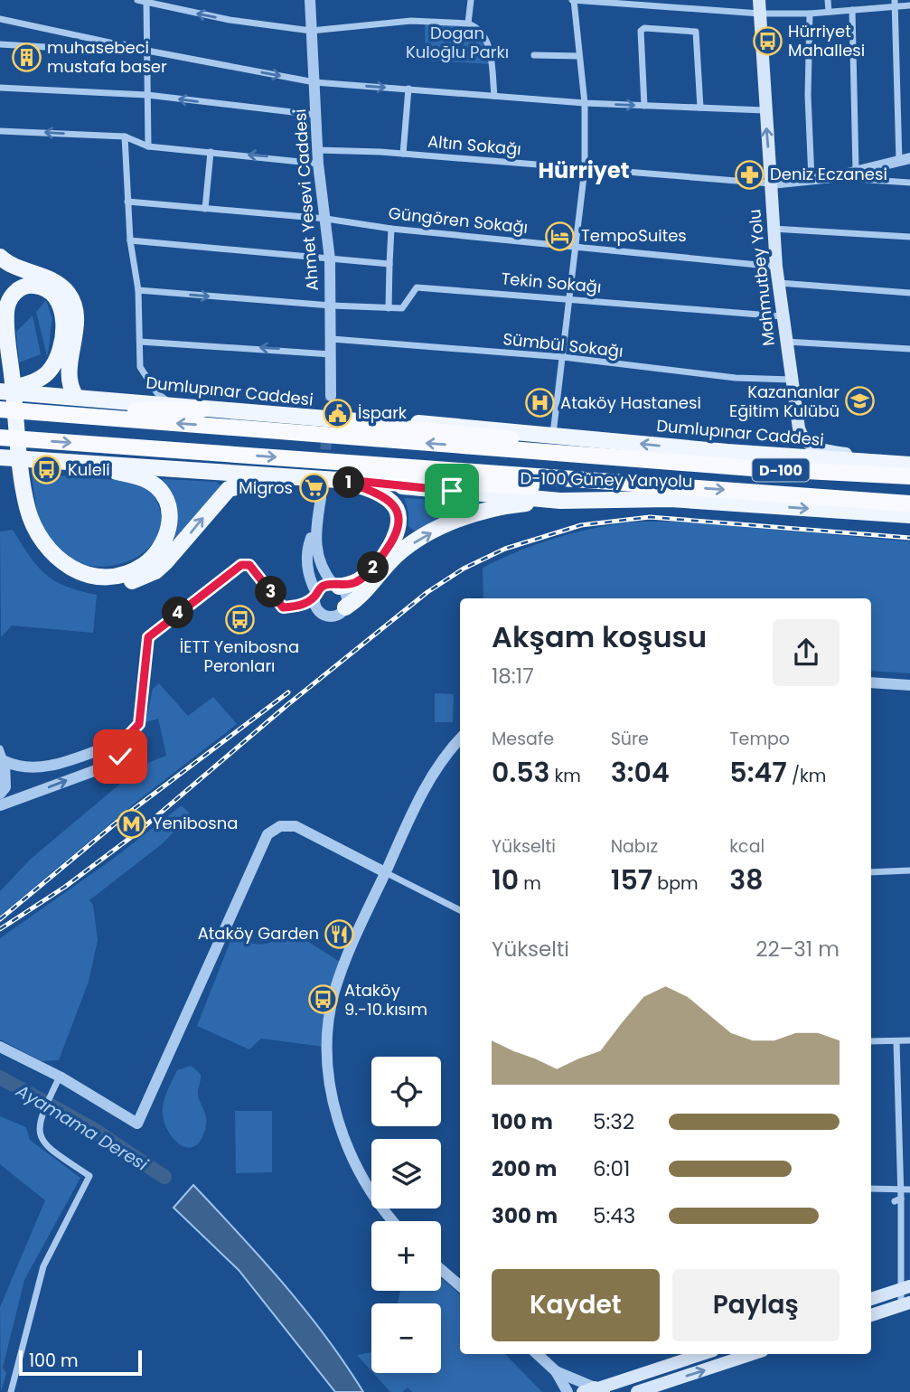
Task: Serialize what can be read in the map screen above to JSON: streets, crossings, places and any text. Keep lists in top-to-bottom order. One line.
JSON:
{"streets":{"highway":["D-100"],"main road":["Mahmutbey Yolu","Dumlupınar Caddesi","D-100 Güney Yanyolu"],"street":["Altın Sokağı","Ahmet Yesevi Caddesi","Güngören Sokağı","Tekin Sokağı","Sümbül Sokağı"]},"crossings":[["Altın Sokağı","Ahmet Yesevi Caddesi"],["Altın Sokağı","Mahmutbey Yolu"],["Ahmet Yesevi Caddesi","Güngören Sokağı"],["Ahmet Yesevi Caddesi","Sümbül Sokağı"],["Güngören Sokağı","Mahmutbey Yolu"],["Mahmutbey Yolu","Tekin Sokağı"],["Mahmutbey Yolu","Sümbül Sokağı"],["Mahmutbey Yolu","Dumlupınar Caddesi"]],"one_way":["Dumlupınar Caddesi","D-100 Güney Yanyolu"],"districts":["Hürriyet"],"water":["Ayamama Deresi"],"parks":["Dogan Kuloğlu Parkı"],"places":{"bus stop":["Hürriyet Mahallesi","Kuleli","İETT Yenibosna Peronları","Ataköy 9.-10.kısım"],"building":["muhasebeci mustafa baser"],"pharmacy":["Deniz Eczanesi"],"hotel":["TempoSuites"],"school or university":["Kazananlar Eğitim Kulübü"],"hospital":["Ataköy Hastanesi"],"public building":["İspark"],"supermarket":["Migros"],"metro station":["Yenibosna"],"restaurant":["Ataköy Garden"]},"scale_bar":"100 m","page":{"pins":["1","2","3","4"],"heading":["Akşam koşusu","18:17"],"stats":[["Mesafe","0.53 km"],["Süre","3:04"],["Tempo","5:47 /km"],["Yükselti","10 m"],["Nabız","157 bpm"],["kcal","38"]],"chart":["Yükselti","22–31 m"],"map_buttons":["+","−"],"list":[{"name":"100 m","note":"5:32"},{"name":"200 m","note":"6:01"},{"name":"300 m","note":"5:43"}],"buttons":["Kaydet","Paylaş"],"scale":"100 m"}}
